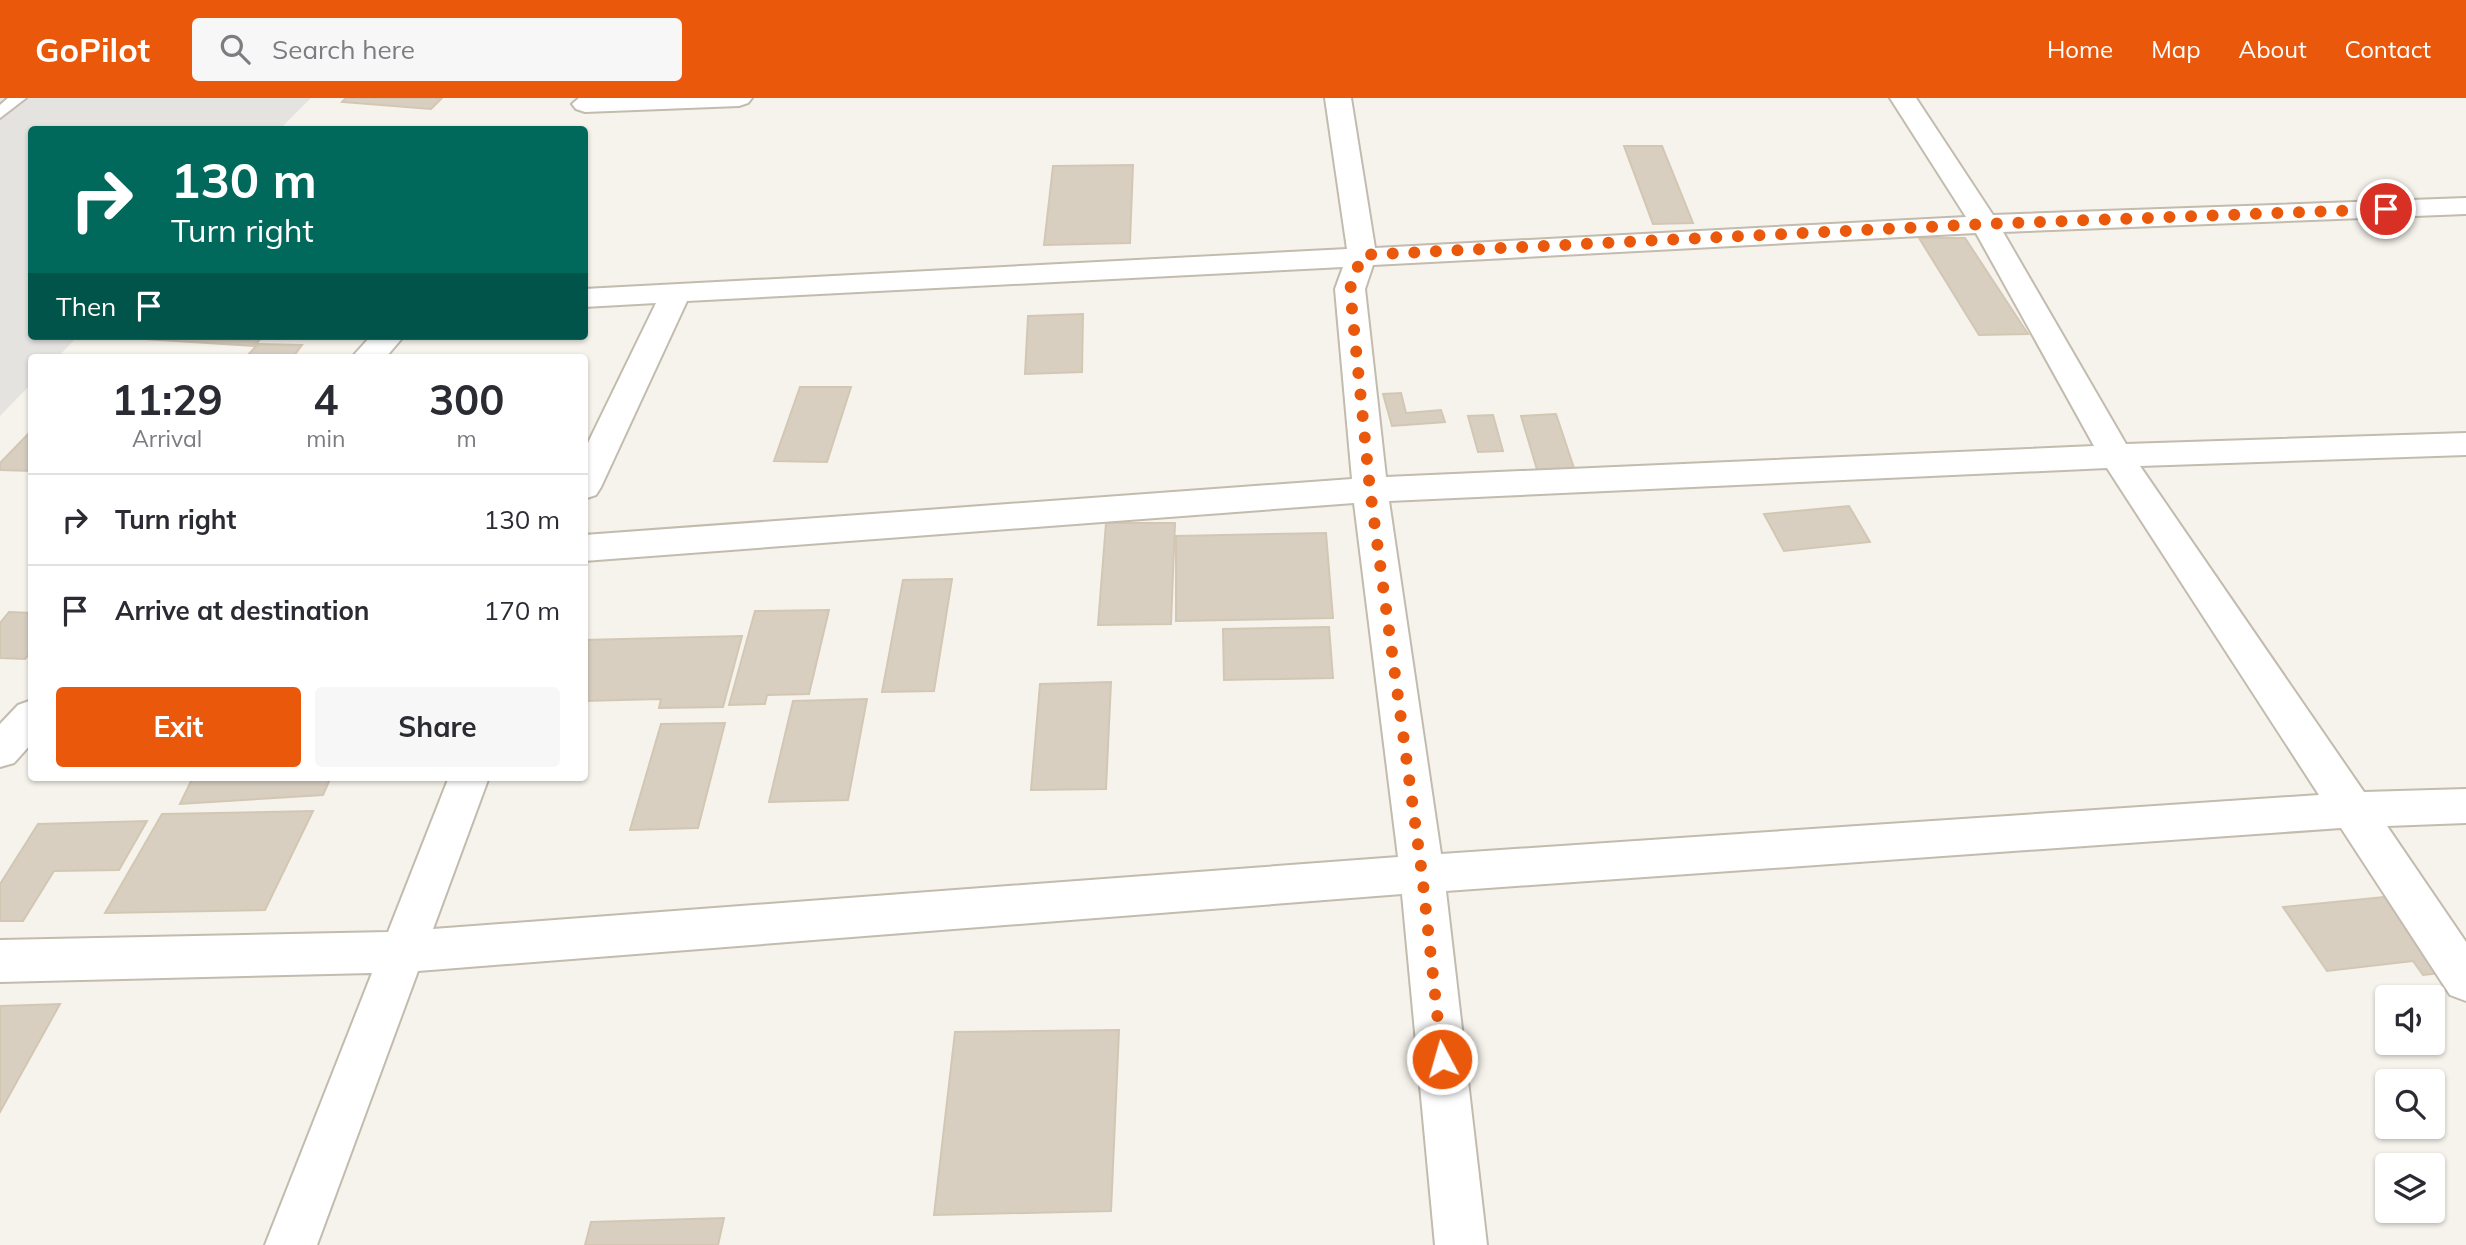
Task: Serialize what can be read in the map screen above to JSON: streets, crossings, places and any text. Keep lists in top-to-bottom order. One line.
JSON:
{"page":{"header":"GoPilot","search":"Search here","nav":["Home","Map","About","Contact"],"turn":["130 m","Turn right"],"then":"Then","eta":["11:29","Arrival","4","min","300","m"],"list":[{"name":"Turn right","value":"130 m"},{"name":"Arrive at destination","value":"170 m"}],"buttons":["Exit","Share"]}}
